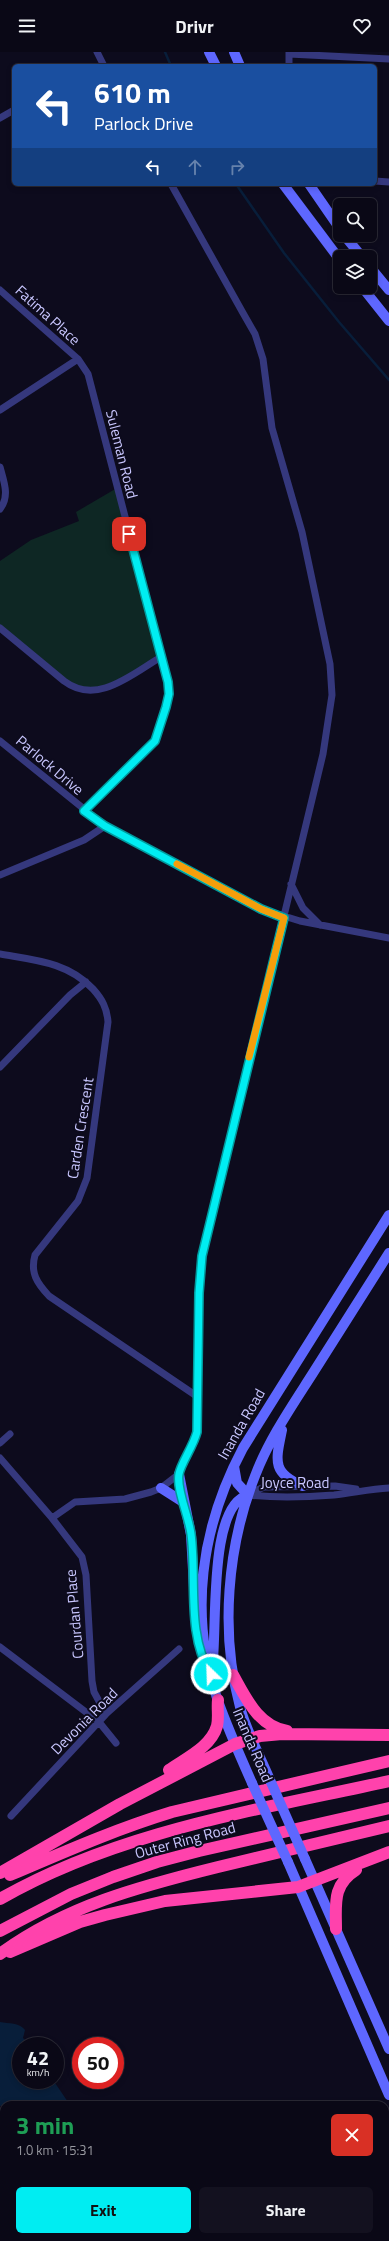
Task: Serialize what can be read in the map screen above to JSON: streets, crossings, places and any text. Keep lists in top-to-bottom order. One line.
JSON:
{"streets":{"highway":["Outer Ring Road"],"main road":["Inanda Road"],"street":["Fatima Place","Suleman Road","Parlock Drive","Carden Crescent","Joyce Road","Courdan Place","Devonia Road"]},"crossings":[["Fatima Place","Suleman Road"],["Suleman Road","Parlock Drive"],["Inanda Road","Joyce Road"],["Courdan Place","Devonia Road"]],"page":{"header":"Drivr","turn":["610 m","Parlock Drive"],"speed":"42 km/h","limit":"50","heading":["3 min","1.0 km · 15:31"],"buttons":["Exit","Share"]}}
